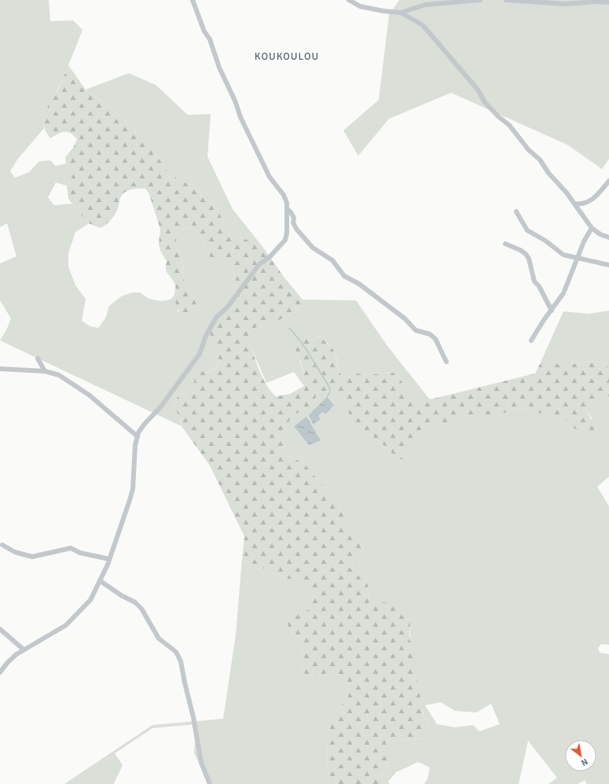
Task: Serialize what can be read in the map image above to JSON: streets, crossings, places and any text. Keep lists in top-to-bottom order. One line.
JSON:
{"districts":["KOUKOULOU"],"north":"bottom right"}
